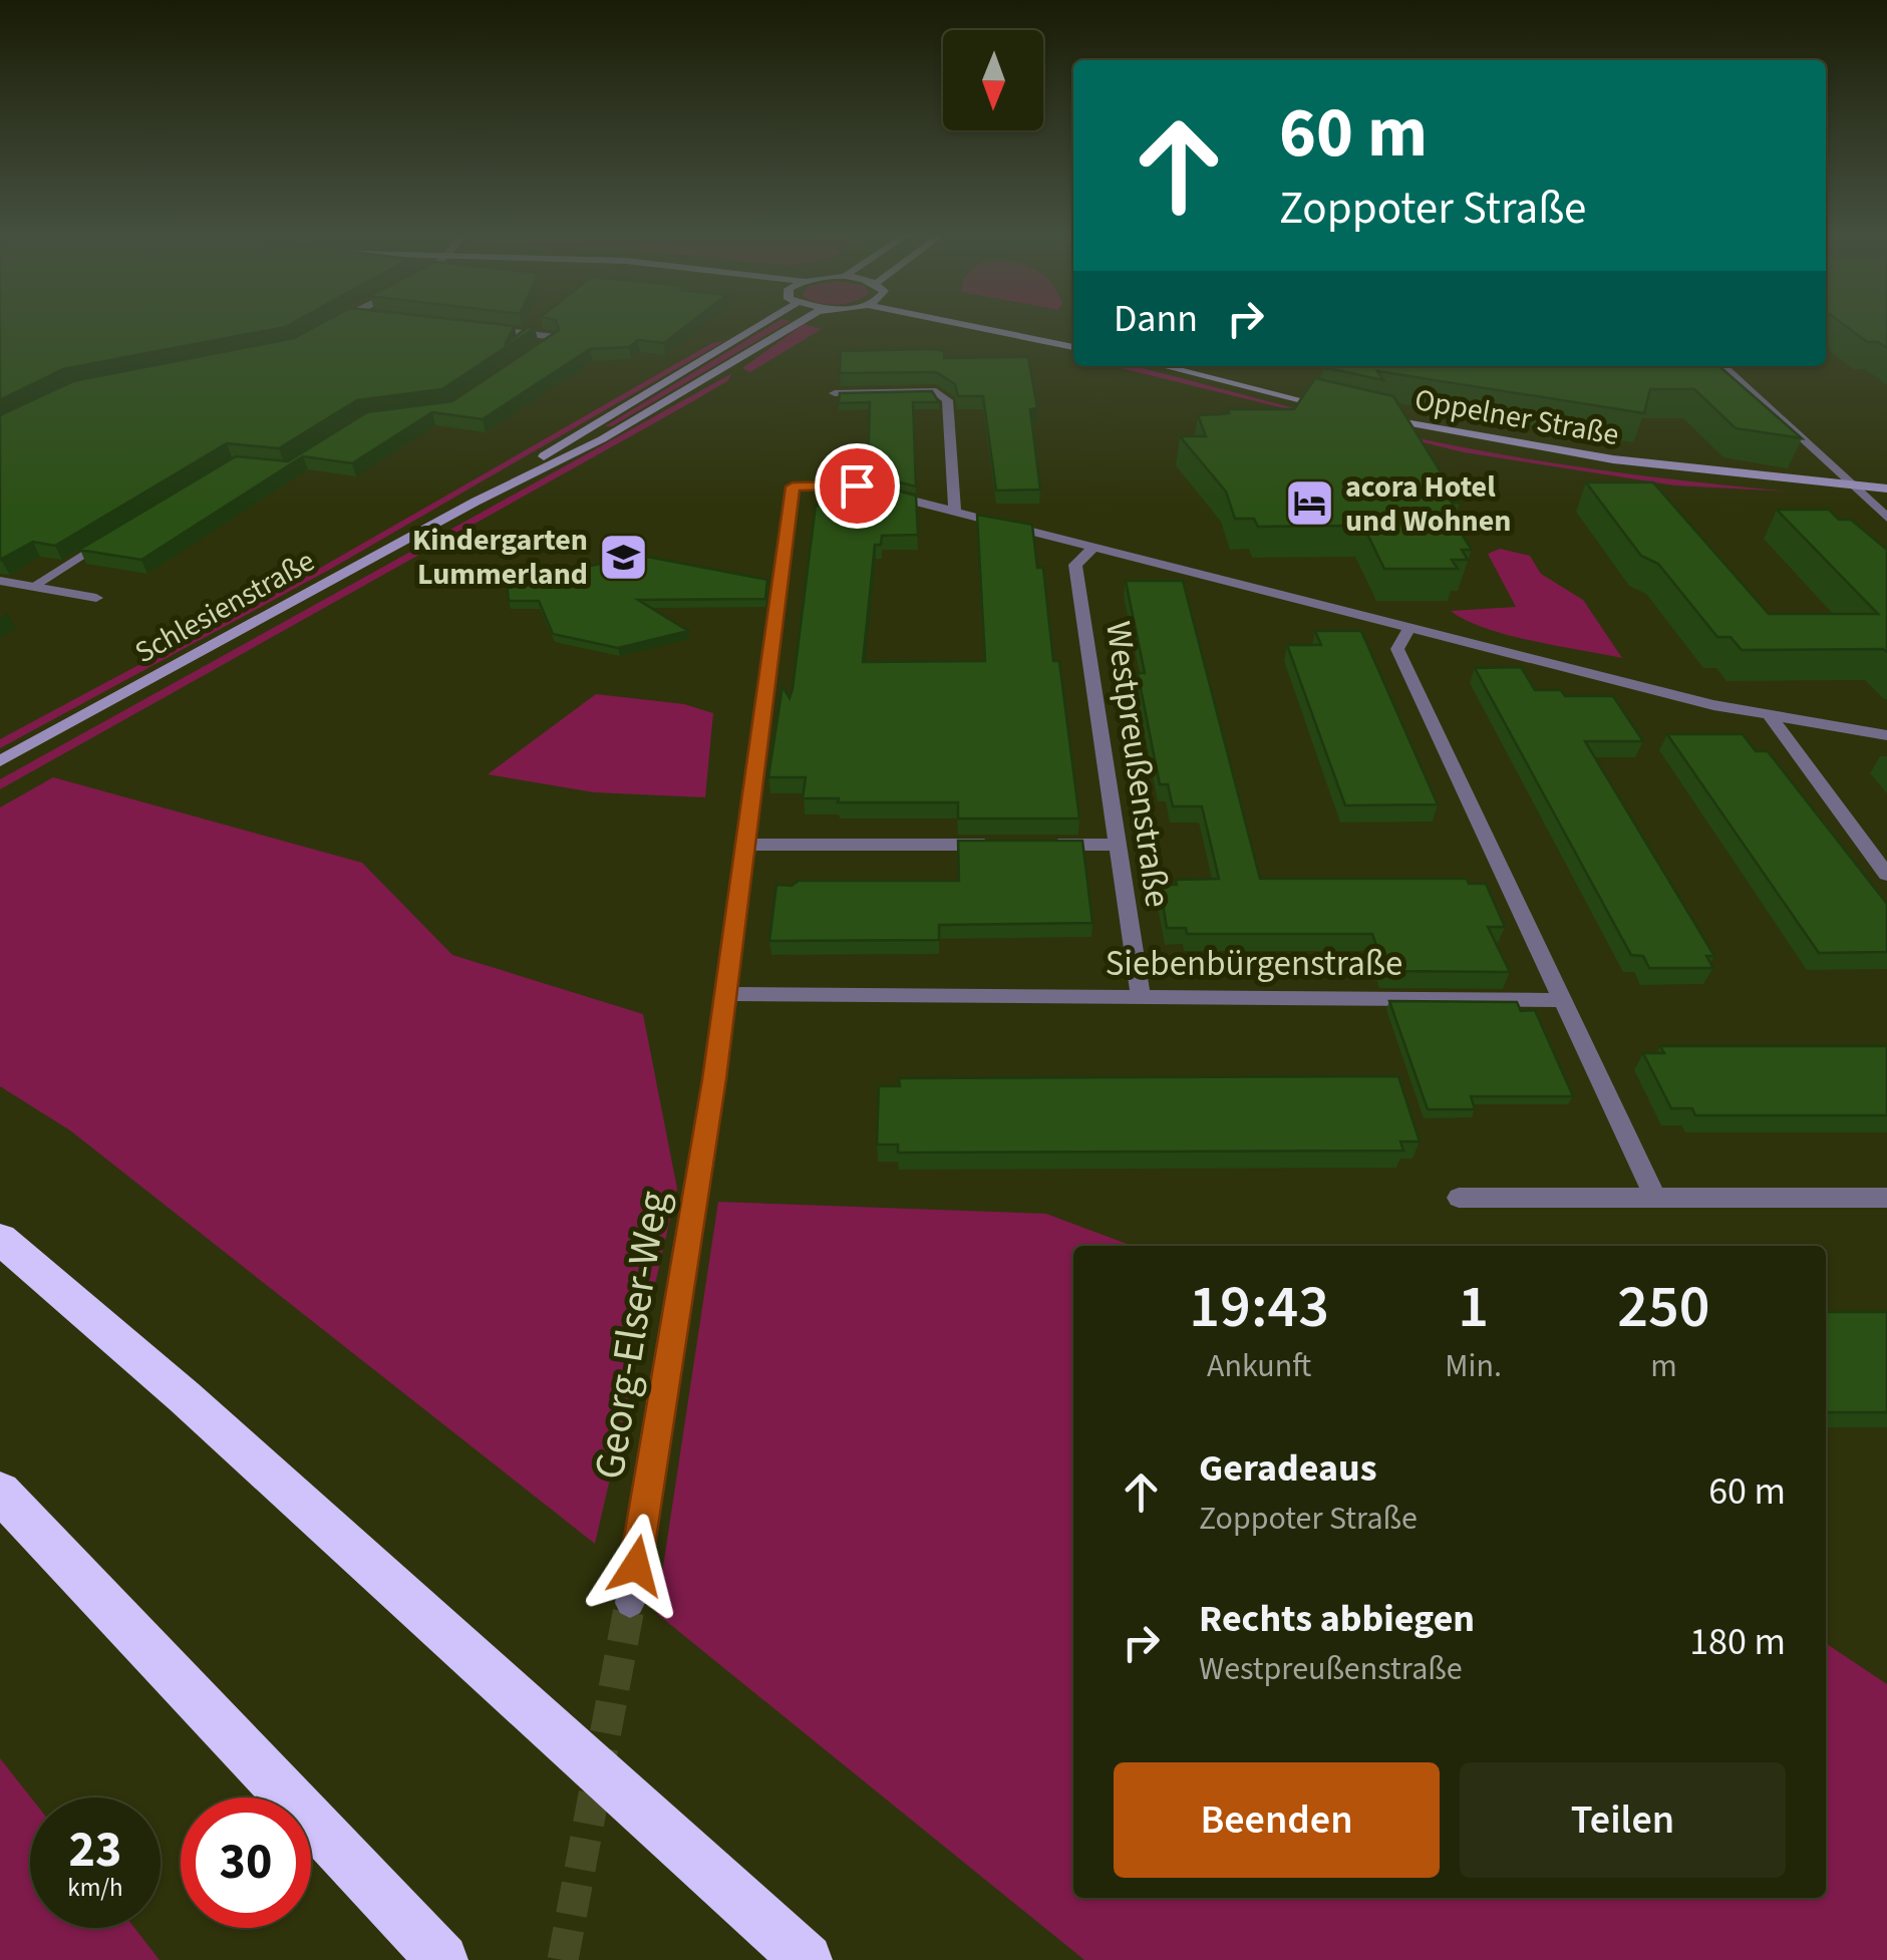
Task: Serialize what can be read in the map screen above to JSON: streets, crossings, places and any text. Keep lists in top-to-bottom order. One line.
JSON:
{"streets":{"street":["Oppelner Straße","Schlesienstraße","Westpreußenstraße","Siebenbürgenstraße","Georg-Elser-Weg"]},"crossings":[["Westpreußenstraße","Siebenbürgenstraße"],["Siebenbürgenstraße","Georg-Elser-Weg"]],"places":{"hotel":["acora Hotel und Wohnen"],"school or university":["Kindergarten Lummerland"]},"north":"bottom","page":{"turn":["60 m","Zoppoter Straße"],"then":"Dann","eta":["19:43","Ankunft","1","Min.","250","m"],"list":[{"name":"Geradeaus","note":"Zoppoter Straße","value":"60 m"},{"name":"Rechts abbiegen","note":"Westpreußenstraße","value":"180 m"}],"buttons":["Beenden","Teilen"],"speed":"23 km/h","limit":"30"}}
